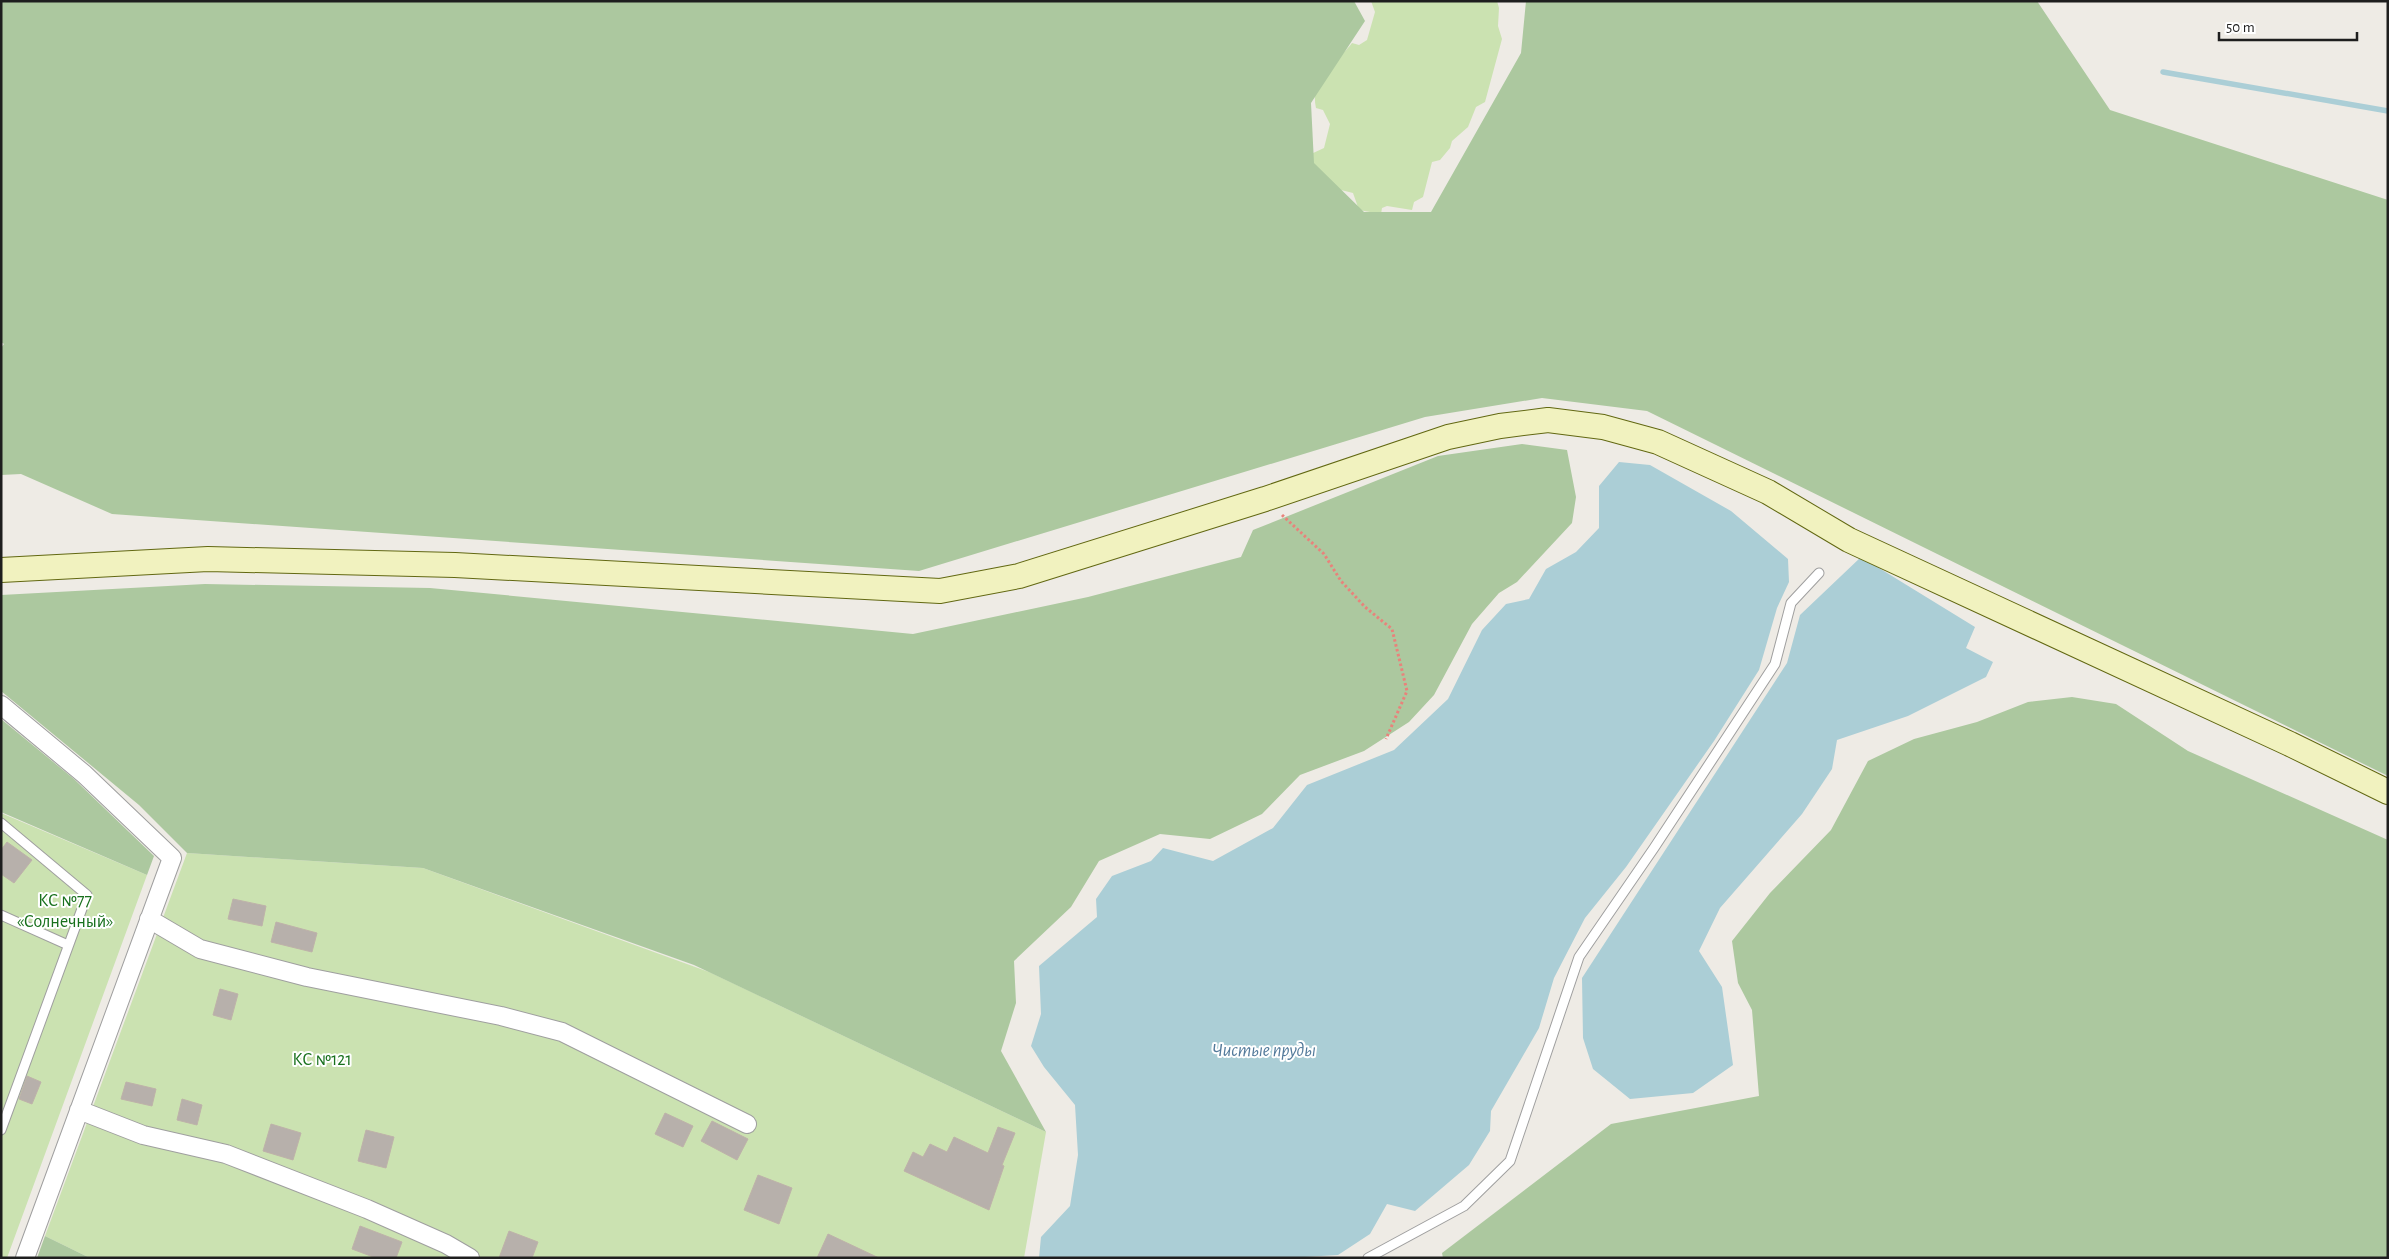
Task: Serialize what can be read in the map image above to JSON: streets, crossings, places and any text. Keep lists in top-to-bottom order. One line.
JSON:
{"water":["Чистые пруды"],"parks":["КС №77 «Солнечный»","КС №121"],"scale_bar":"50 m"}
